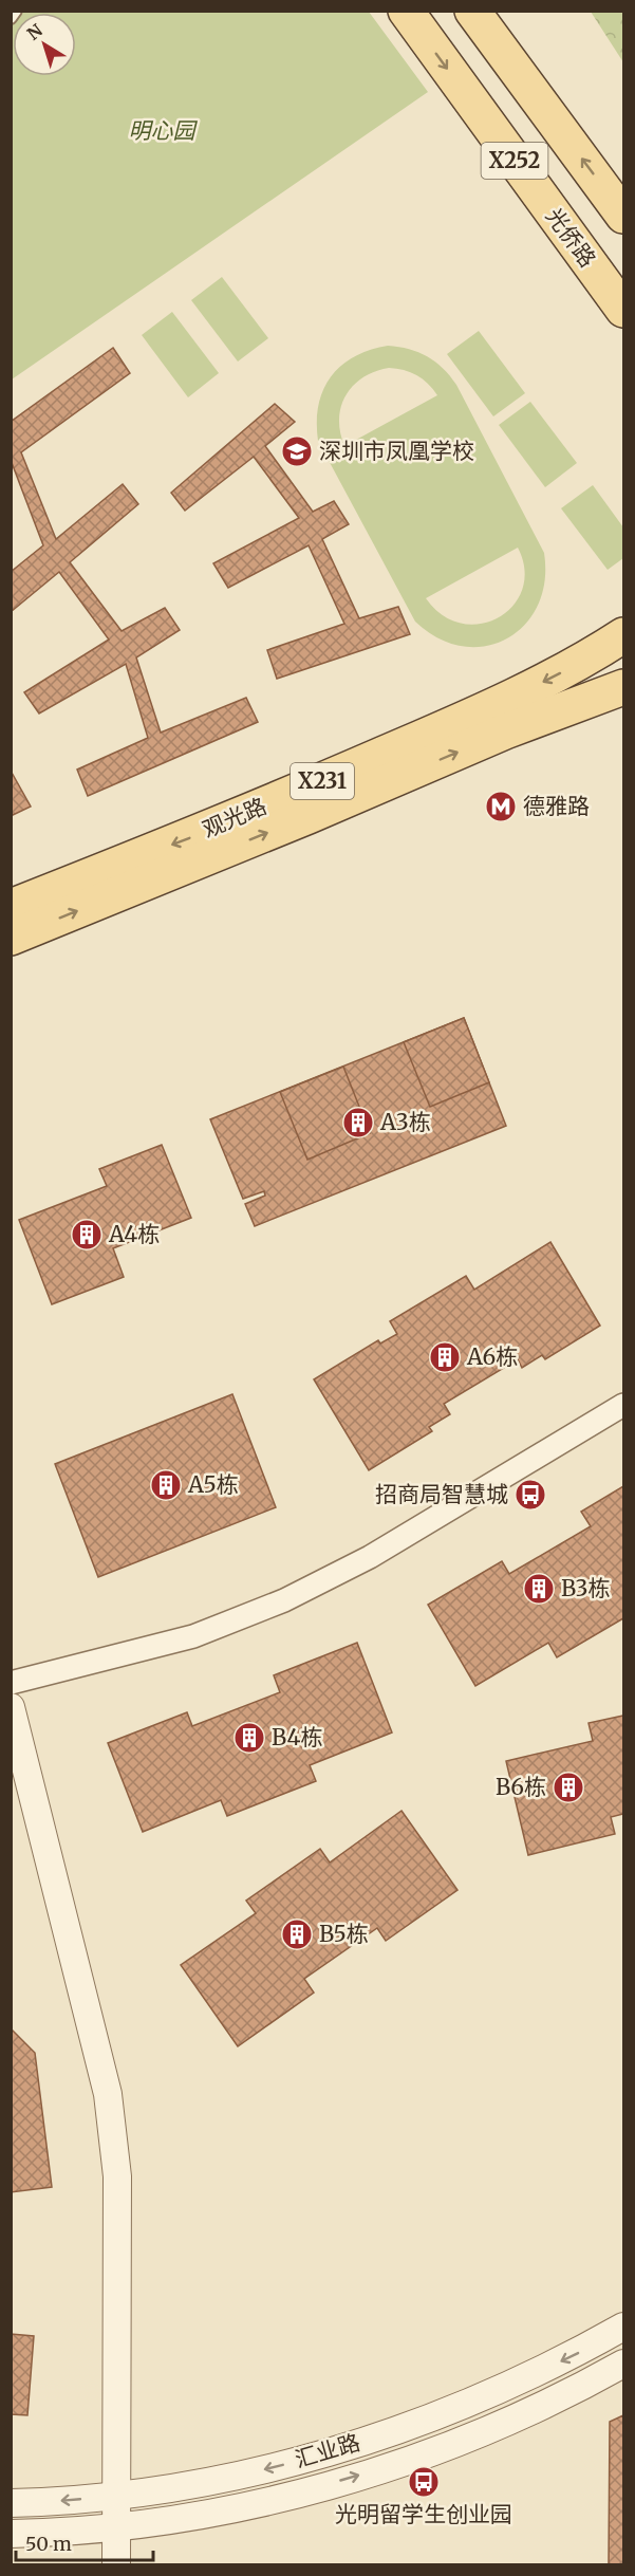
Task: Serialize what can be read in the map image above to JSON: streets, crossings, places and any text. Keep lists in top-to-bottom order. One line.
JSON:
{"streets":{"main road":["X252","光侨路","X231","观光路"],"street":["汇业路"]},"parks":["明心园"],"places":{"school or university":["深圳市凤凰学校"],"metro station":["德雅路"],"building":["A3栋","A4栋","A6栋","A5栋","B3栋","B4栋","B6栋","B5栋"],"bus stop":["招商局智慧城","光明留学生创业园"]},"scale_bar":"50 m","north":"top left"}
